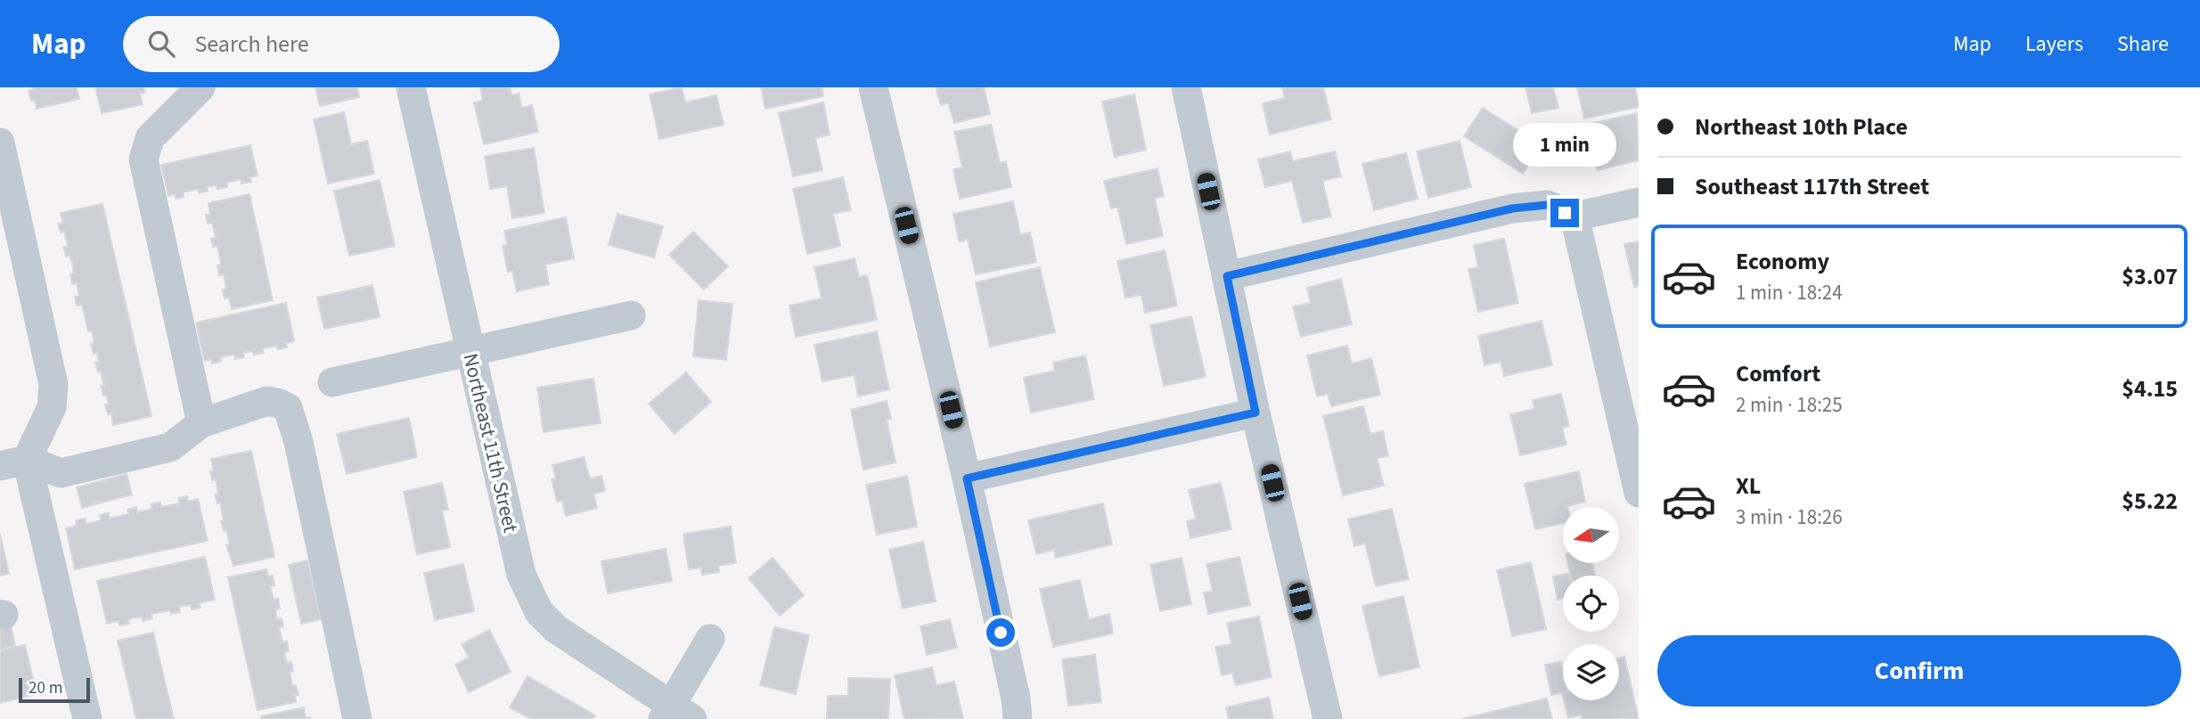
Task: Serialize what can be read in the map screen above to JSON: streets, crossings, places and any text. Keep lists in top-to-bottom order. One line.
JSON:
{"streets":{"street":["Northeast 11th Street"]},"scale_bar":"20 m","north":"left","page":{"header":"Map","search":"Search here","nav":["Map","Layers","Share"],"banner":["Northeast 10th Place","Southeast 117th Street"],"bubble":"1 min","list":[{"name":"Economy","note":"1 min · 18:24","value":"$3.07"},{"name":"Comfort","note":"2 min · 18:25","value":"$4.15"},{"name":"XL","note":"3 min · 18:26","value":"$5.22"}],"buttons":"Confirm","scale":"20 m"}}
